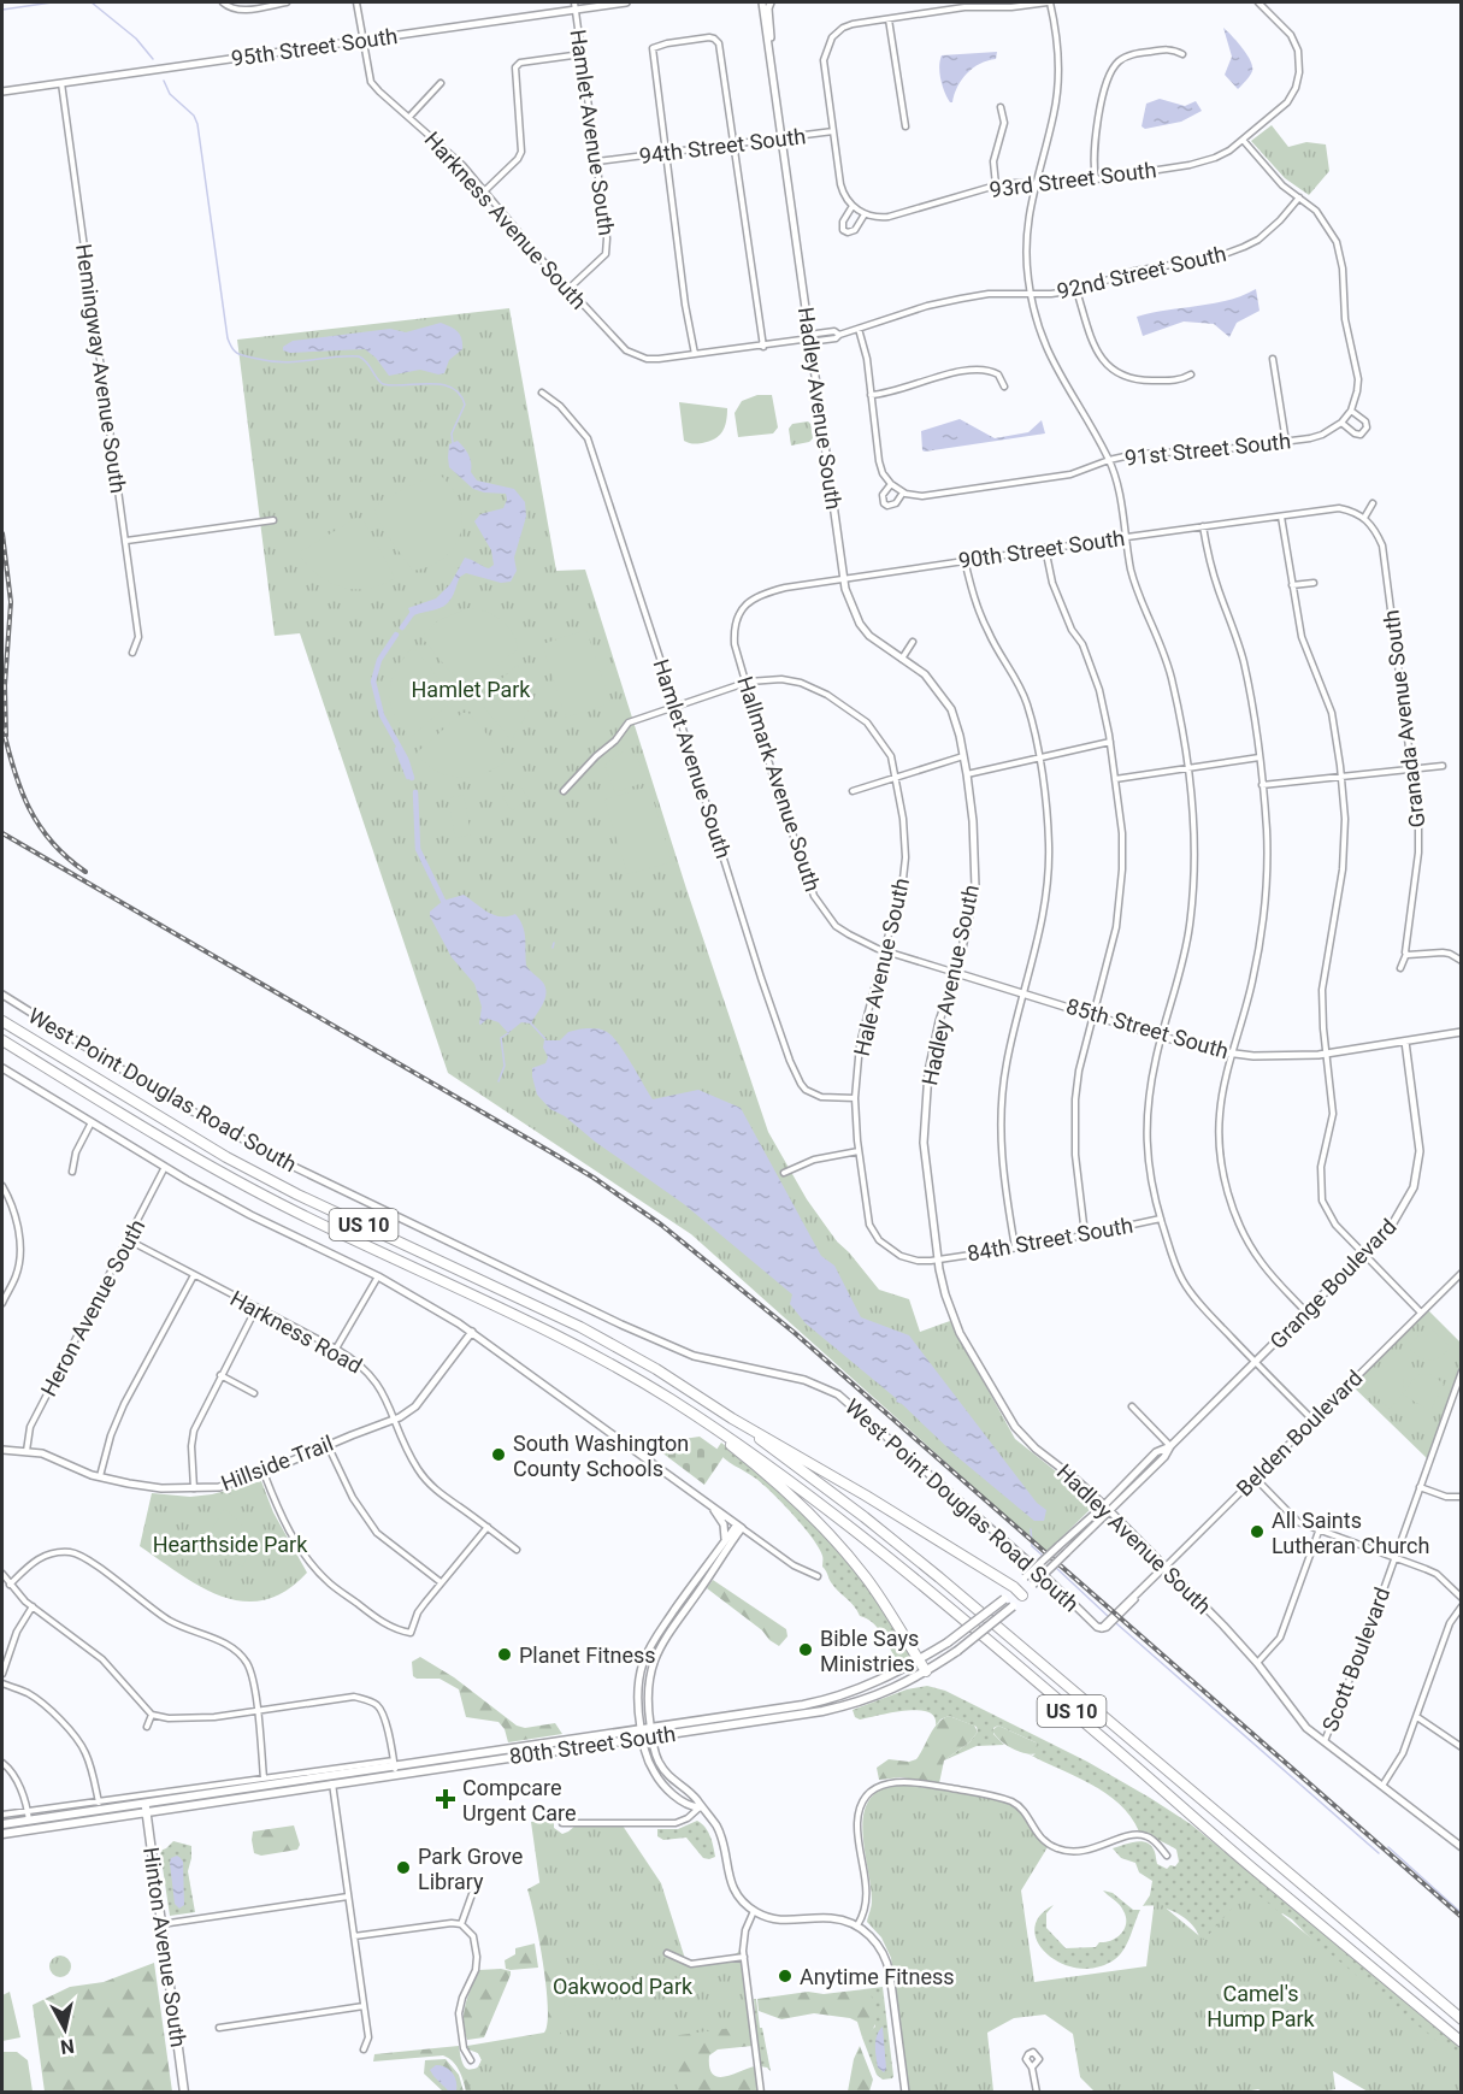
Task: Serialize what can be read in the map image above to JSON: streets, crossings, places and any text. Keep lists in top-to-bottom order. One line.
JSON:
{"streets":{"highway":["US 10"],"main road":["80th Street South","Hinton Avenue South"],"street":["95th Street South","Hamlet Avenue South","94th Street South","93rd Street South","Harkness Avenue South","92nd Street South","Hemingway Avenue South","Hadley Avenue South","91st Street South","90th Street South","Granada Avenue South","Hallmark Avenue South","Hale Avenue South","85th Street South","West Point Douglas Road South","84th Street South","Grange Boulevard","Heron Avenue South","Harkness Road","Belden Boulevard","Hillside Trail","Scott Boulevard"]},"crossings":[["95th Street South","Hamlet Avenue South"],["95th Street South","Harkness Avenue South"],["95th Street South","Hemingway Avenue South"],["Hamlet Avenue South","94th Street South"],["Hamlet Avenue South","Harkness Avenue South"],["Hamlet Avenue South","Hale Avenue South"],["94th Street South","Hadley Avenue South"],["Harkness Avenue South","92nd Street South"],["92nd Street South","Hadley Avenue South"],["92nd Street South","91st Street South"],["Hadley Avenue South","90th Street South"],["Hadley Avenue South","Hale Avenue South"],["Hadley Avenue South","85th Street South"],["Hadley Avenue South","84th Street South"],["Hadley Avenue South","Grange Boulevard"],["Hadley Avenue South","Belden Boulevard"],["Hadley Avenue South","Scott Boulevard"],["90th Street South","Granada Avenue South"],["90th Street South","Hallmark Avenue South"],["Hallmark Avenue South","Hale Avenue South"],["Hallmark Avenue South","85th Street South"],["Hale Avenue South","85th Street South"],["Hale Avenue South","84th Street South"],["85th Street South","Grange Boulevard"],["West Point Douglas Road South","Belden Boulevard"],["Grange Boulevard","80th Street South"],["Heron Avenue South","Harkness Road"],["Heron Avenue South","Hillside Trail"],["Harkness Road","Hillside Trail"],["80th Street South","Hinton Avenue South"]],"parks":["Hamlet Park","Hearthside Park","Oakwood Park","Camel's Hump Park"],"places":{"other":["South Washington County Schools","All Saints Lutheran Church","Bible Says Ministries","Planet Fitness","Park Grove Library","Anytime Fitness"],"health":["Compcare Urgent Care"]},"north":"bottom"}
